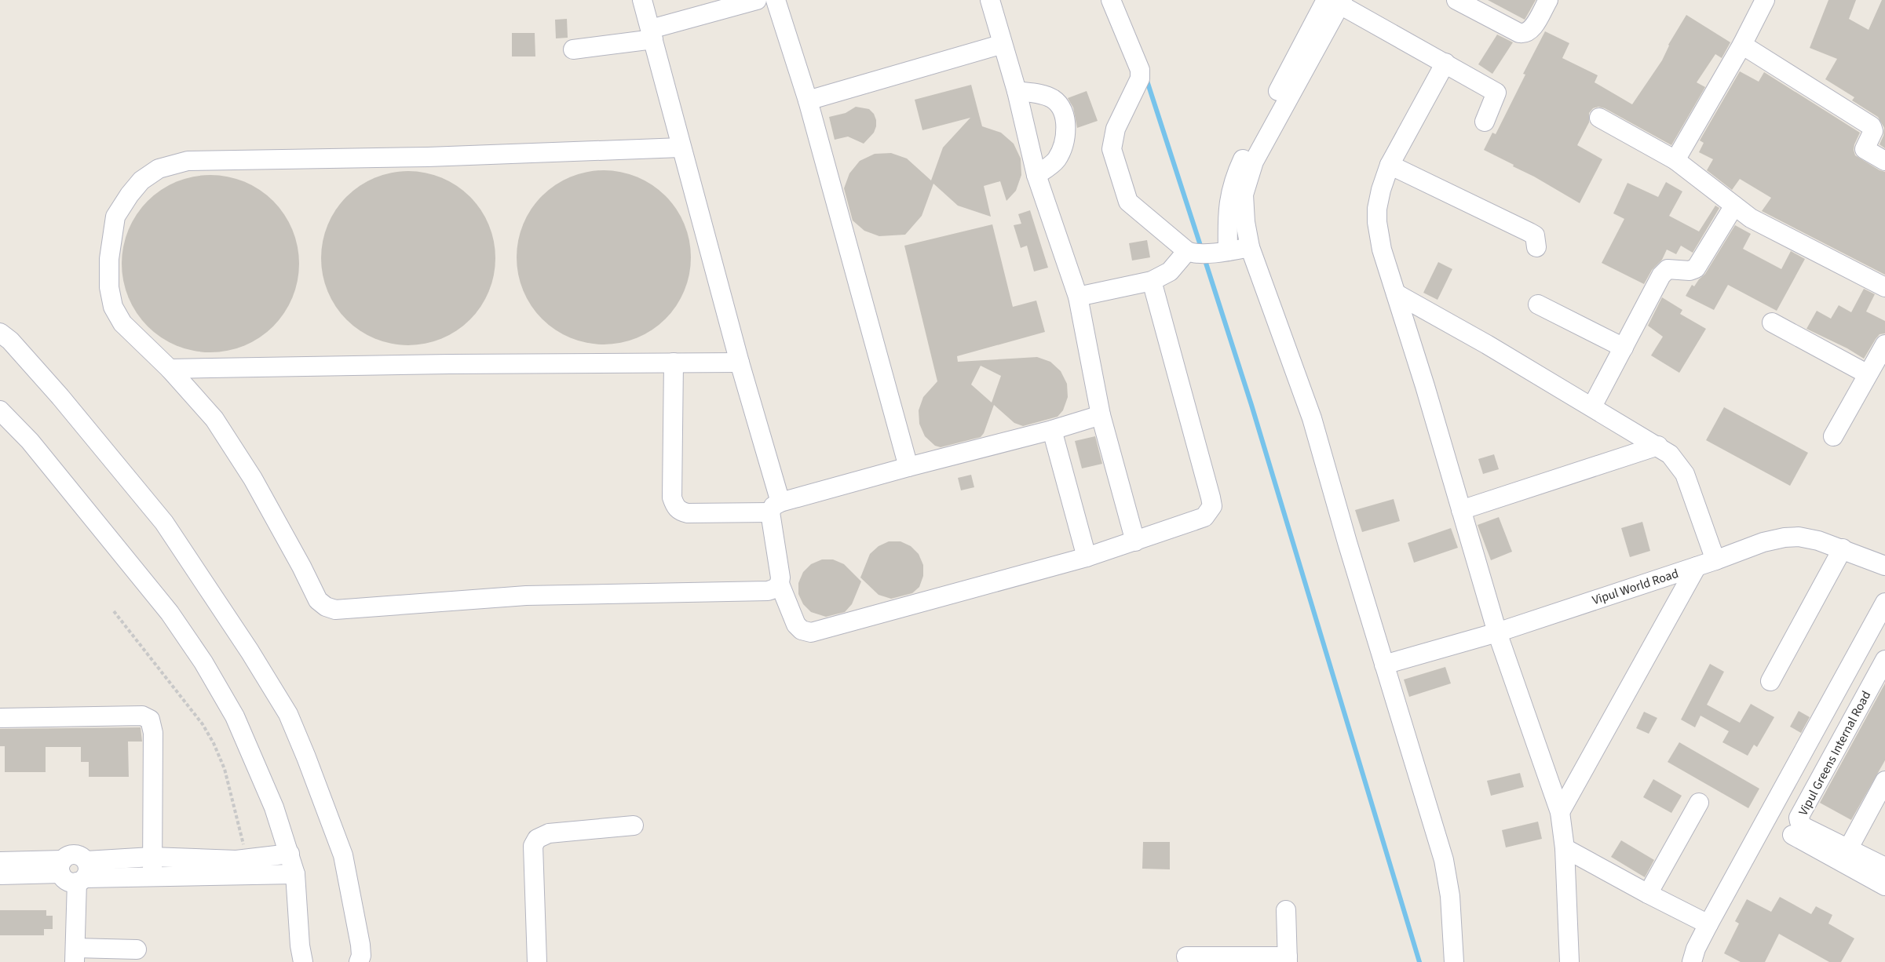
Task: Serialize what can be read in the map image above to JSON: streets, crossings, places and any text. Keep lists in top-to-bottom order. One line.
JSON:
{"streets":{"street":["Vipul World Road","Vipul Greens Internal Road"]}}
